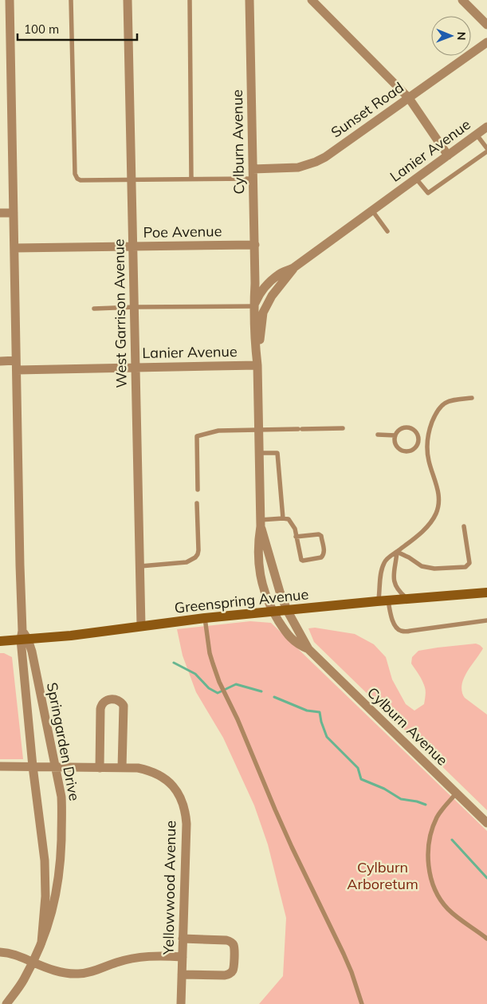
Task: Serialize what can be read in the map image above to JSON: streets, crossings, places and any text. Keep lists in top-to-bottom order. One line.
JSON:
{"streets":{"main road":["Greenspring Avenue"],"street":["Sunset Road","Cylburn Avenue","Lanier Avenue","Poe Avenue","West Garrison Avenue","Springarden Drive","Yellowwood Avenue"]},"crossings":[["Sunset Road","Cylburn Avenue"],["Cylburn Avenue","Lanier Avenue"],["Cylburn Avenue","Poe Avenue"],["Cylburn Avenue","Greenspring Avenue"],["Lanier Avenue","West Garrison Avenue"],["Poe Avenue","West Garrison Avenue"],["West Garrison Avenue","Greenspring Avenue"],["Greenspring Avenue","Springarden Drive"],["Springarden Drive","Yellowwood Avenue"]],"parks":["Cylburn Arboretum"],"scale_bar":"100 m","north":"right"}
